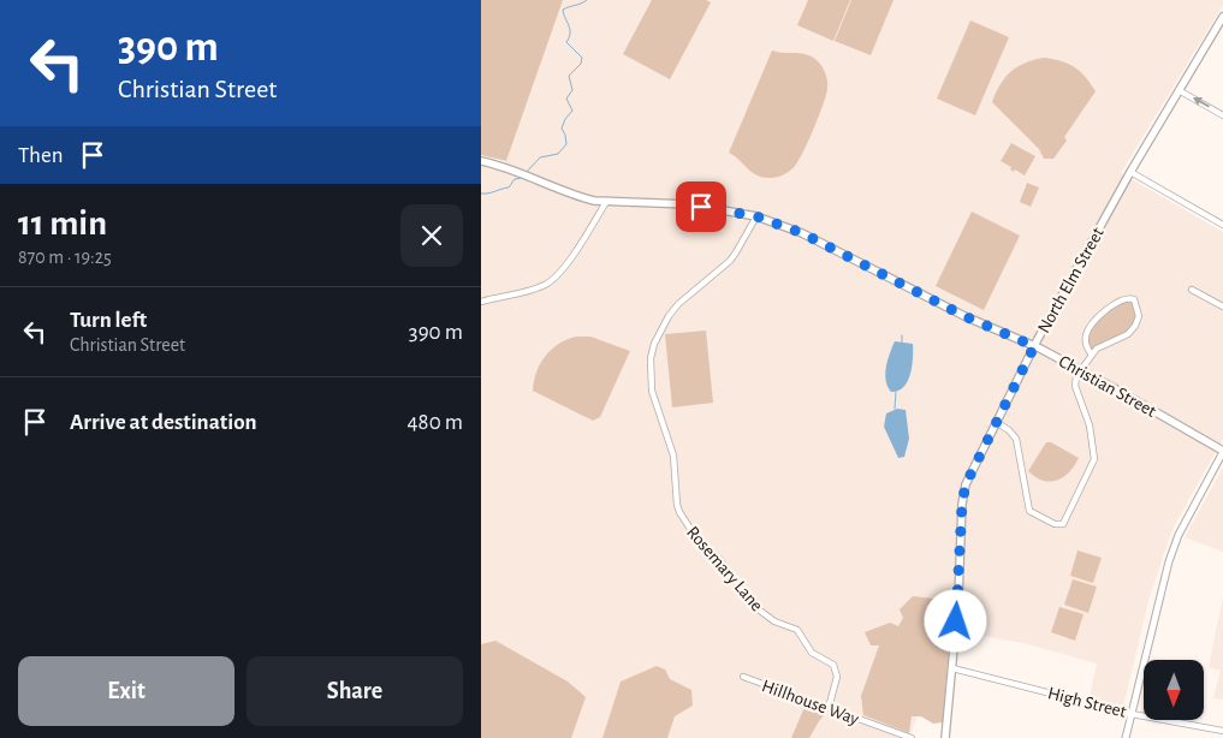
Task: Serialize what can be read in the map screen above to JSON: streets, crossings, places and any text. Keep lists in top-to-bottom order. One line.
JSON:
{"streets":{"main road":["North Elm Street","Christian Street"],"street":["Rosemary Lane","Hillhouse Way","High Street"]},"crossings":[["North Elm Street","Christian Street"],["North Elm Street","High Street"],["Christian Street","Rosemary Lane"],["Rosemary Lane","Hillhouse Way"]],"north":"bottom","page":{"turn":["390 m","Christian Street"],"then":"Then","heading":["11 min","870 m · 19:25"],"list":[{"name":"Turn left","note":"Christian Street","value":"390 m"},{"name":"Arrive at destination","value":"480 m"}],"buttons":["Exit","Share"]}}
